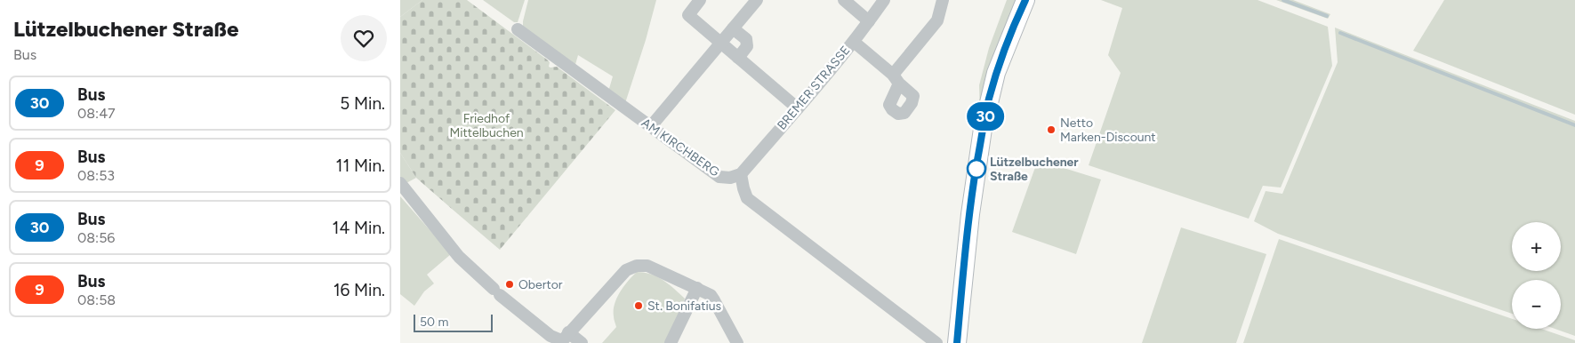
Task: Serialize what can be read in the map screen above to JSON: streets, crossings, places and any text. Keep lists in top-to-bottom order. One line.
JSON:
{"streets":{"street":["BREMER STRASSE","AM KIRCHBERG"]},"crossings":[["BREMER STRASSE","AM KIRCHBERG"]],"parks":["Friedhof Mittelbuchen"],"places":["Netto Marken-Discount","Lützelbuchener Straße","Obertor","St. Bonifatius"],"lines":["bus line 30"],"scale_bar":"50 m","page":{"heading":["Lützelbuchener Straße","Bus"],"on_map":"30","list":[{"mark":"30","name":"Bus","note":"08:47","value":"5 Min."},{"mark":"9","name":"Bus","note":"08:53","value":"11 Min."},{"mark":"30","name":"Bus","note":"08:56","value":"14 Min."},{"mark":"9","name":"Bus","note":"08:58","value":"16 Min."}],"map_buttons":["+","−"],"scale":"50 m"}}
